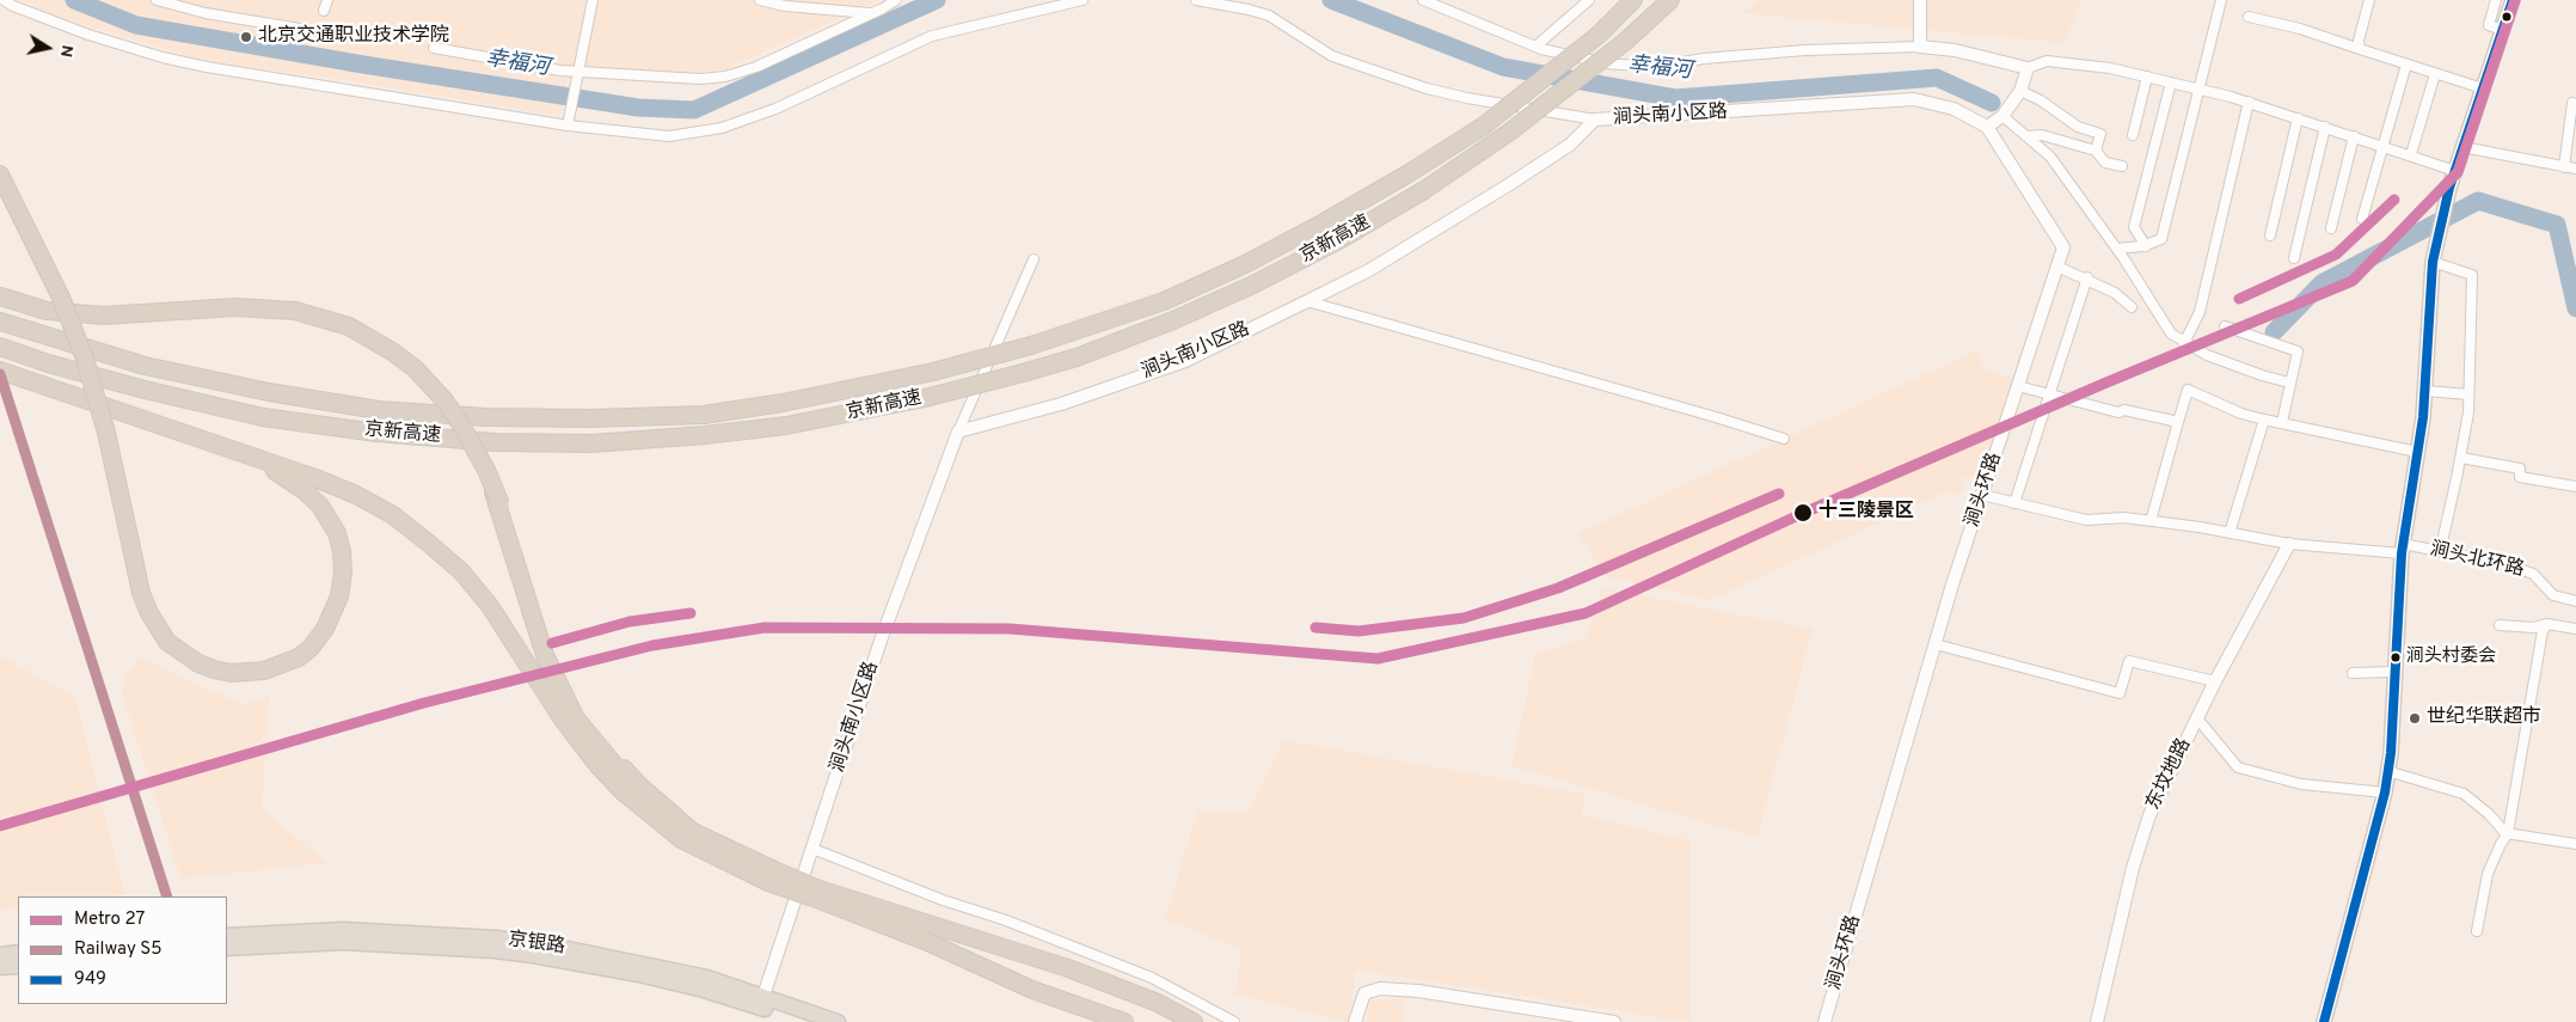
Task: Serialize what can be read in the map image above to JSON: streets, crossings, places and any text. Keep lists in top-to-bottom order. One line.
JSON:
{"streets":{"highway":["京新高速","京银路"],"street":["涧头南小区路","涧头环路","涧头北环路","东坟地路"]},"crossings":[["涧头南小区路","涧头环路"],["涧头南小区路","京银路"],["涧头环路","涧头北环路"],["涧头北环路","东坟地路"]],"water":["幸福河"],"places":["北京交通职业技术学院","十三陵景区","涧头村委会","世纪华联超市"],"lines":["metro line 27","transit line 949","rail line S5"],"legend":["Metro 27","Railway S5","949"],"north":"right"}
